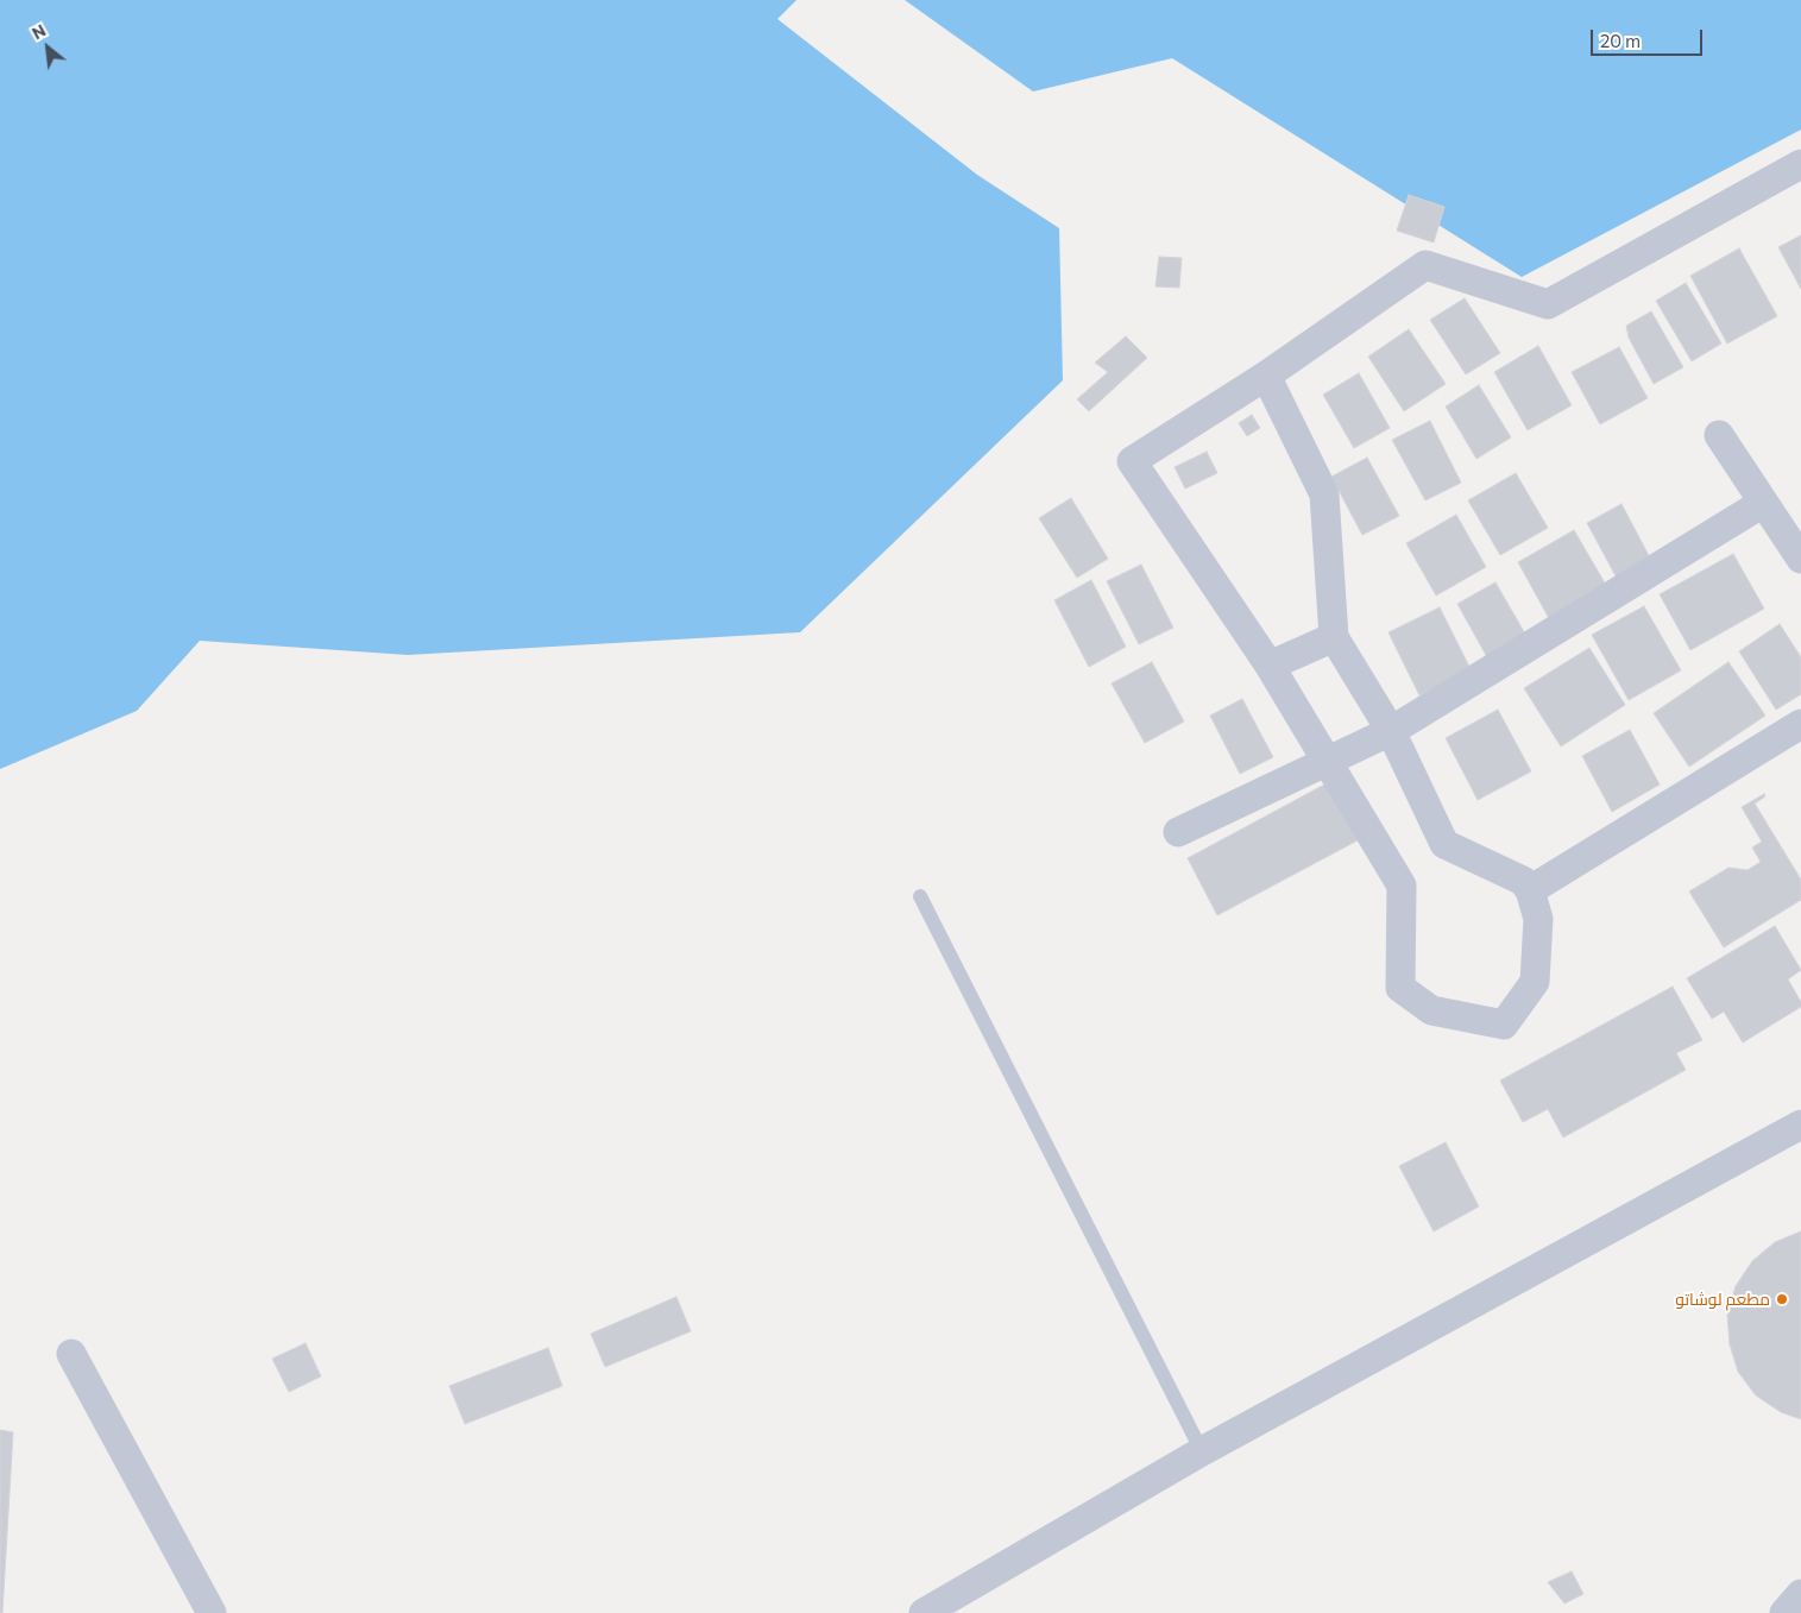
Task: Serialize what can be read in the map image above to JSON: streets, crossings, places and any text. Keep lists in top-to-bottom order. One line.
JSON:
{"places":["مطعم لوشاتو"],"scale_bar":"20 m","north":"top left"}
